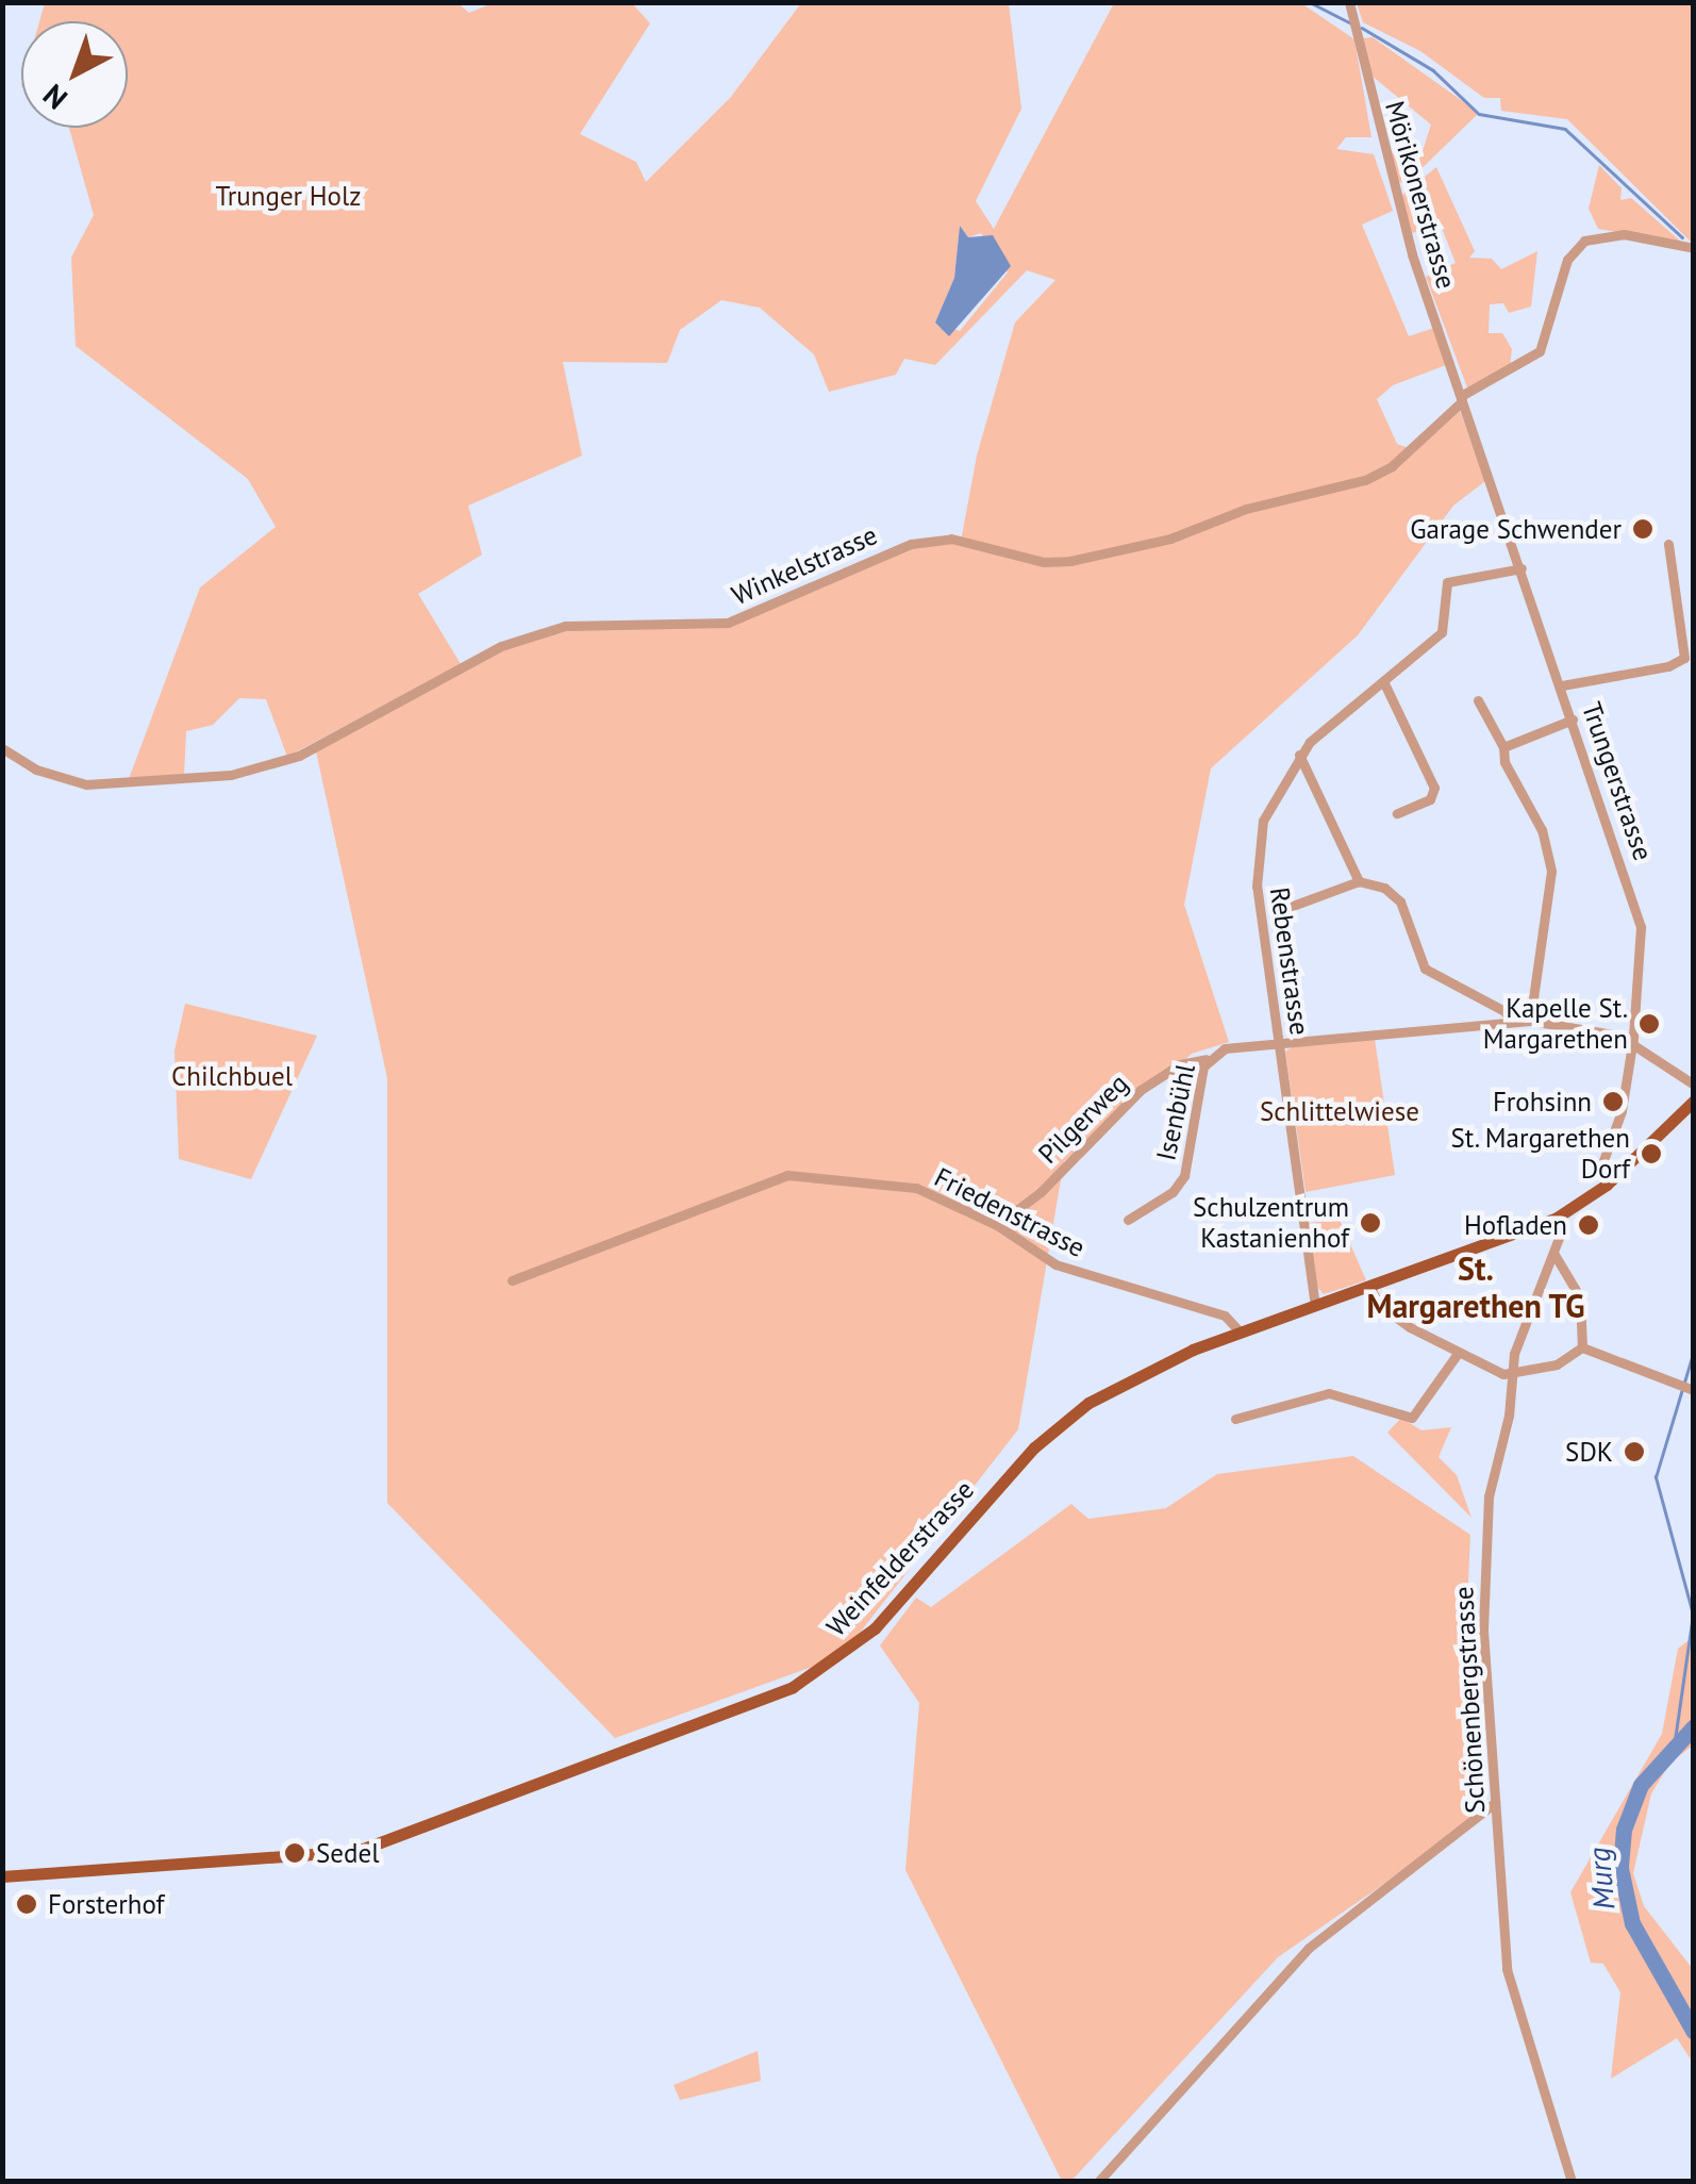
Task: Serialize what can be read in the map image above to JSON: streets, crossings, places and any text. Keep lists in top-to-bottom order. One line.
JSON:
{"streets":{"main road":["Weinfelderstrasse"],"street":["Mörikonerstrasse","Winkelstrasse","Trungerstrasse","Rebenstrasse","Isenbühl","Pilgerweg","Friedenstrasse","Schönenbergstrasse"]},"crossings":[["Mörikonerstrasse","Winkelstrasse"],["Mörikonerstrasse","Trungerstrasse"],["Winkelstrasse","Trungerstrasse"],["Trungerstrasse","Rebenstrasse"],["Trungerstrasse","Isenbühl"],["Trungerstrasse","Weinfelderstrasse"],["Rebenstrasse","Isenbühl"],["Rebenstrasse","Weinfelderstrasse"],["Isenbühl","Pilgerweg"],["Pilgerweg","Friedenstrasse"],["Friedenstrasse","Weinfelderstrasse"],["Weinfelderstrasse","Schönenbergstrasse"]],"districts":["St. Margarethen TG"],"water":["Murg"],"parks":["Trunger Holz","Chilchbuel","Schlittelwiese"],"places":["Garage Schwender","Kapelle St. Margarethen","Frohsinn","St. Margarethen Dorf","Schulzentrum Kastanienhof","Hofladen","SDK","Sedel","Forsterhof"],"north":"bottom left"}
